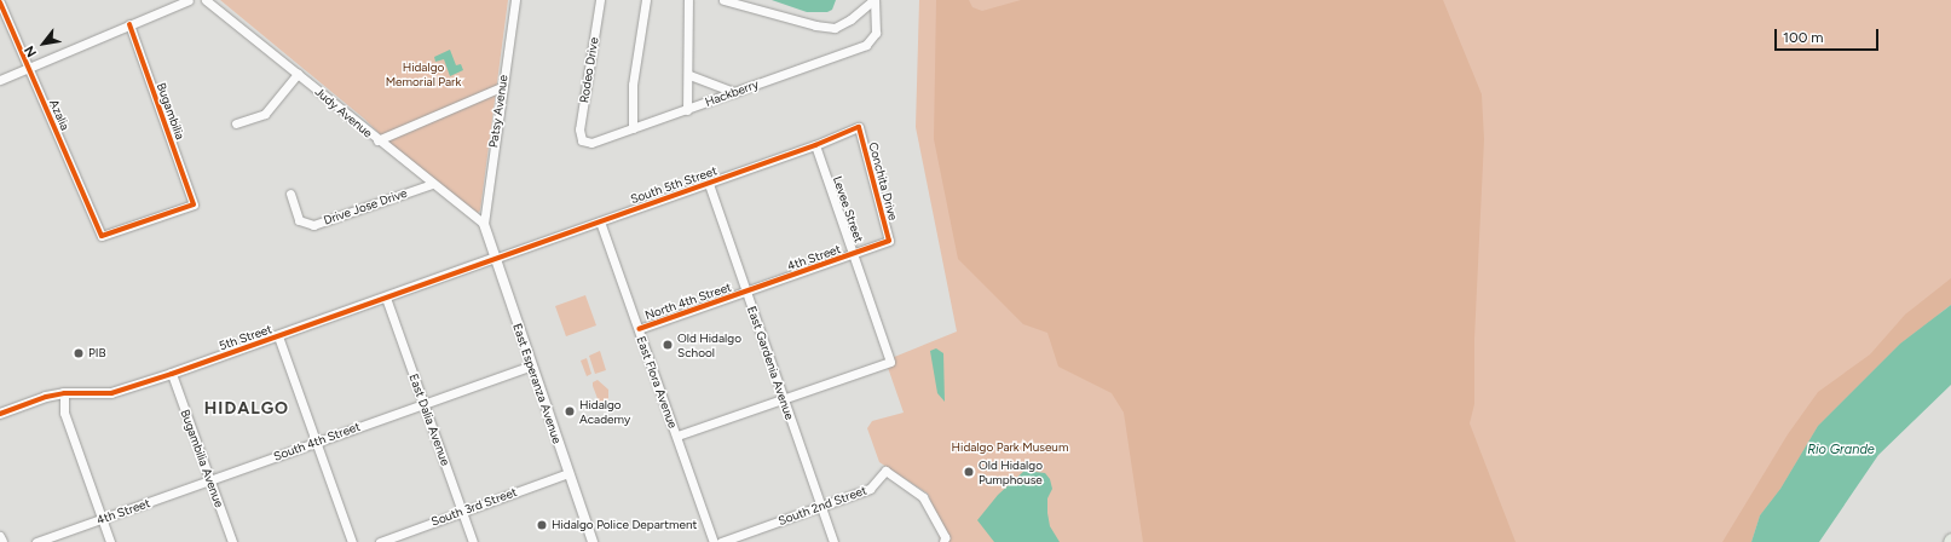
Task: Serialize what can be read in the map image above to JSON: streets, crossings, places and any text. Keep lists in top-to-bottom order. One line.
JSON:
{"streets":{"street":["Rodeo Drive","Hackberry","Bugambilia","Patsy Avenue","Judy Avenue","Azalia","Conchita Drive","South 5th Street","Drive Jose Drive","Levee Street","4th Street","North 4th Street","5th Street","East Gardenia Avenue","East Flora Avenue","East Esperanza Avenue","East Dalia Avenue","South 4th Street","Bugambilia Avenue","South 2nd Street","South 3rd Street"]},"crossings":[["Rodeo Drive","Hackberry"],["Bugambilia","Azalia"],["Patsy Avenue","Judy Avenue"],["Patsy Avenue","East Esperanza Avenue"],["Judy Avenue","Drive Jose Drive"],["Judy Avenue","East Esperanza Avenue"],["Conchita Drive","South 5th Street"],["Conchita Drive","4th Street"],["South 5th Street","Levee Street"],["South 5th Street","5th Street"],["South 5th Street","East Gardenia Avenue"],["South 5th Street","East Flora Avenue"],["South 5th Street","East Esperanza Avenue"],["Levee Street","4th Street"],["Levee Street","East Gardenia Avenue"],["4th Street","North 4th Street"],["4th Street","East Gardenia Avenue"],["4th Street","South 4th Street"],["4th Street","Bugambilia Avenue"],["North 4th Street","East Gardenia Avenue"],["North 4th Street","East Flora Avenue"],["5th Street","East Esperanza Avenue"],["5th Street","East Dalia Avenue"],["5th Street","Bugambilia Avenue"],["East Gardenia Avenue","South 2nd Street"],["East Esperanza Avenue","South 3rd Street"],["East Dalia Avenue","South 4th Street"],["East Dalia Avenue","South 3rd Street"],["South 4th Street","Bugambilia Avenue"]],"districts":["HIDALGO"],"water":["Rio Grande"],"parks":["Hidalgo Memorial Park","Hidalgo Park Museum"],"places":["Old Hidalgo School","PIB","Hidalgo Academy","Old Hidalgo Pumphouse","Hidalgo Police Department"],"scale_bar":"100 m","north":"bottom left"}
